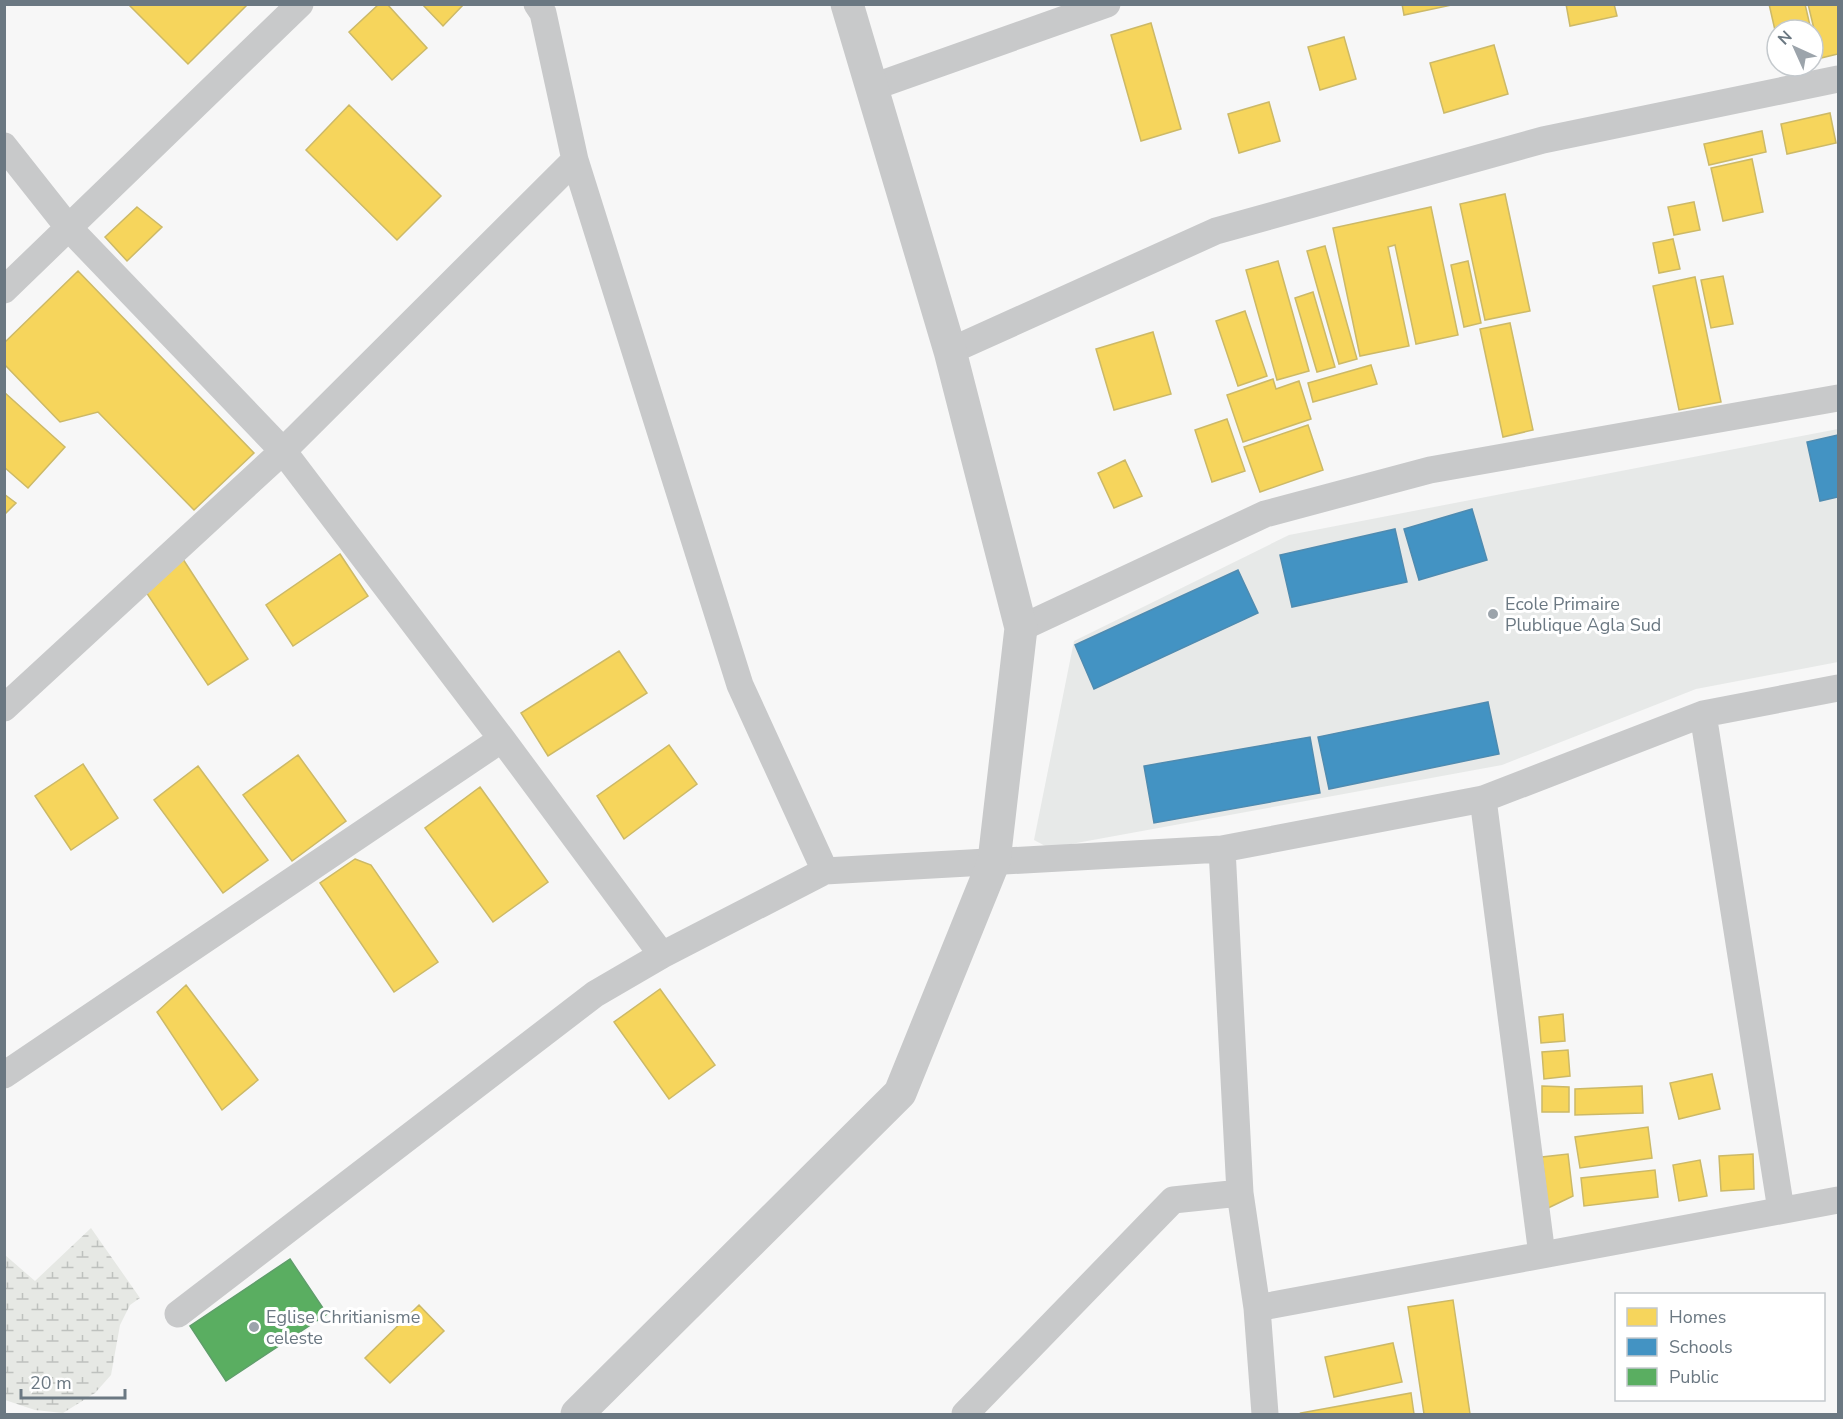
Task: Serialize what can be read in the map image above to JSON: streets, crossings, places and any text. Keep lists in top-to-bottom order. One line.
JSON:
{"places":["Ecole Primaire Plublique Agla Sud","Eglise Chritianisme celeste"],"legend":["Homes","Schools","Public"],"scale_bar":"20 m","north":"top left"}
